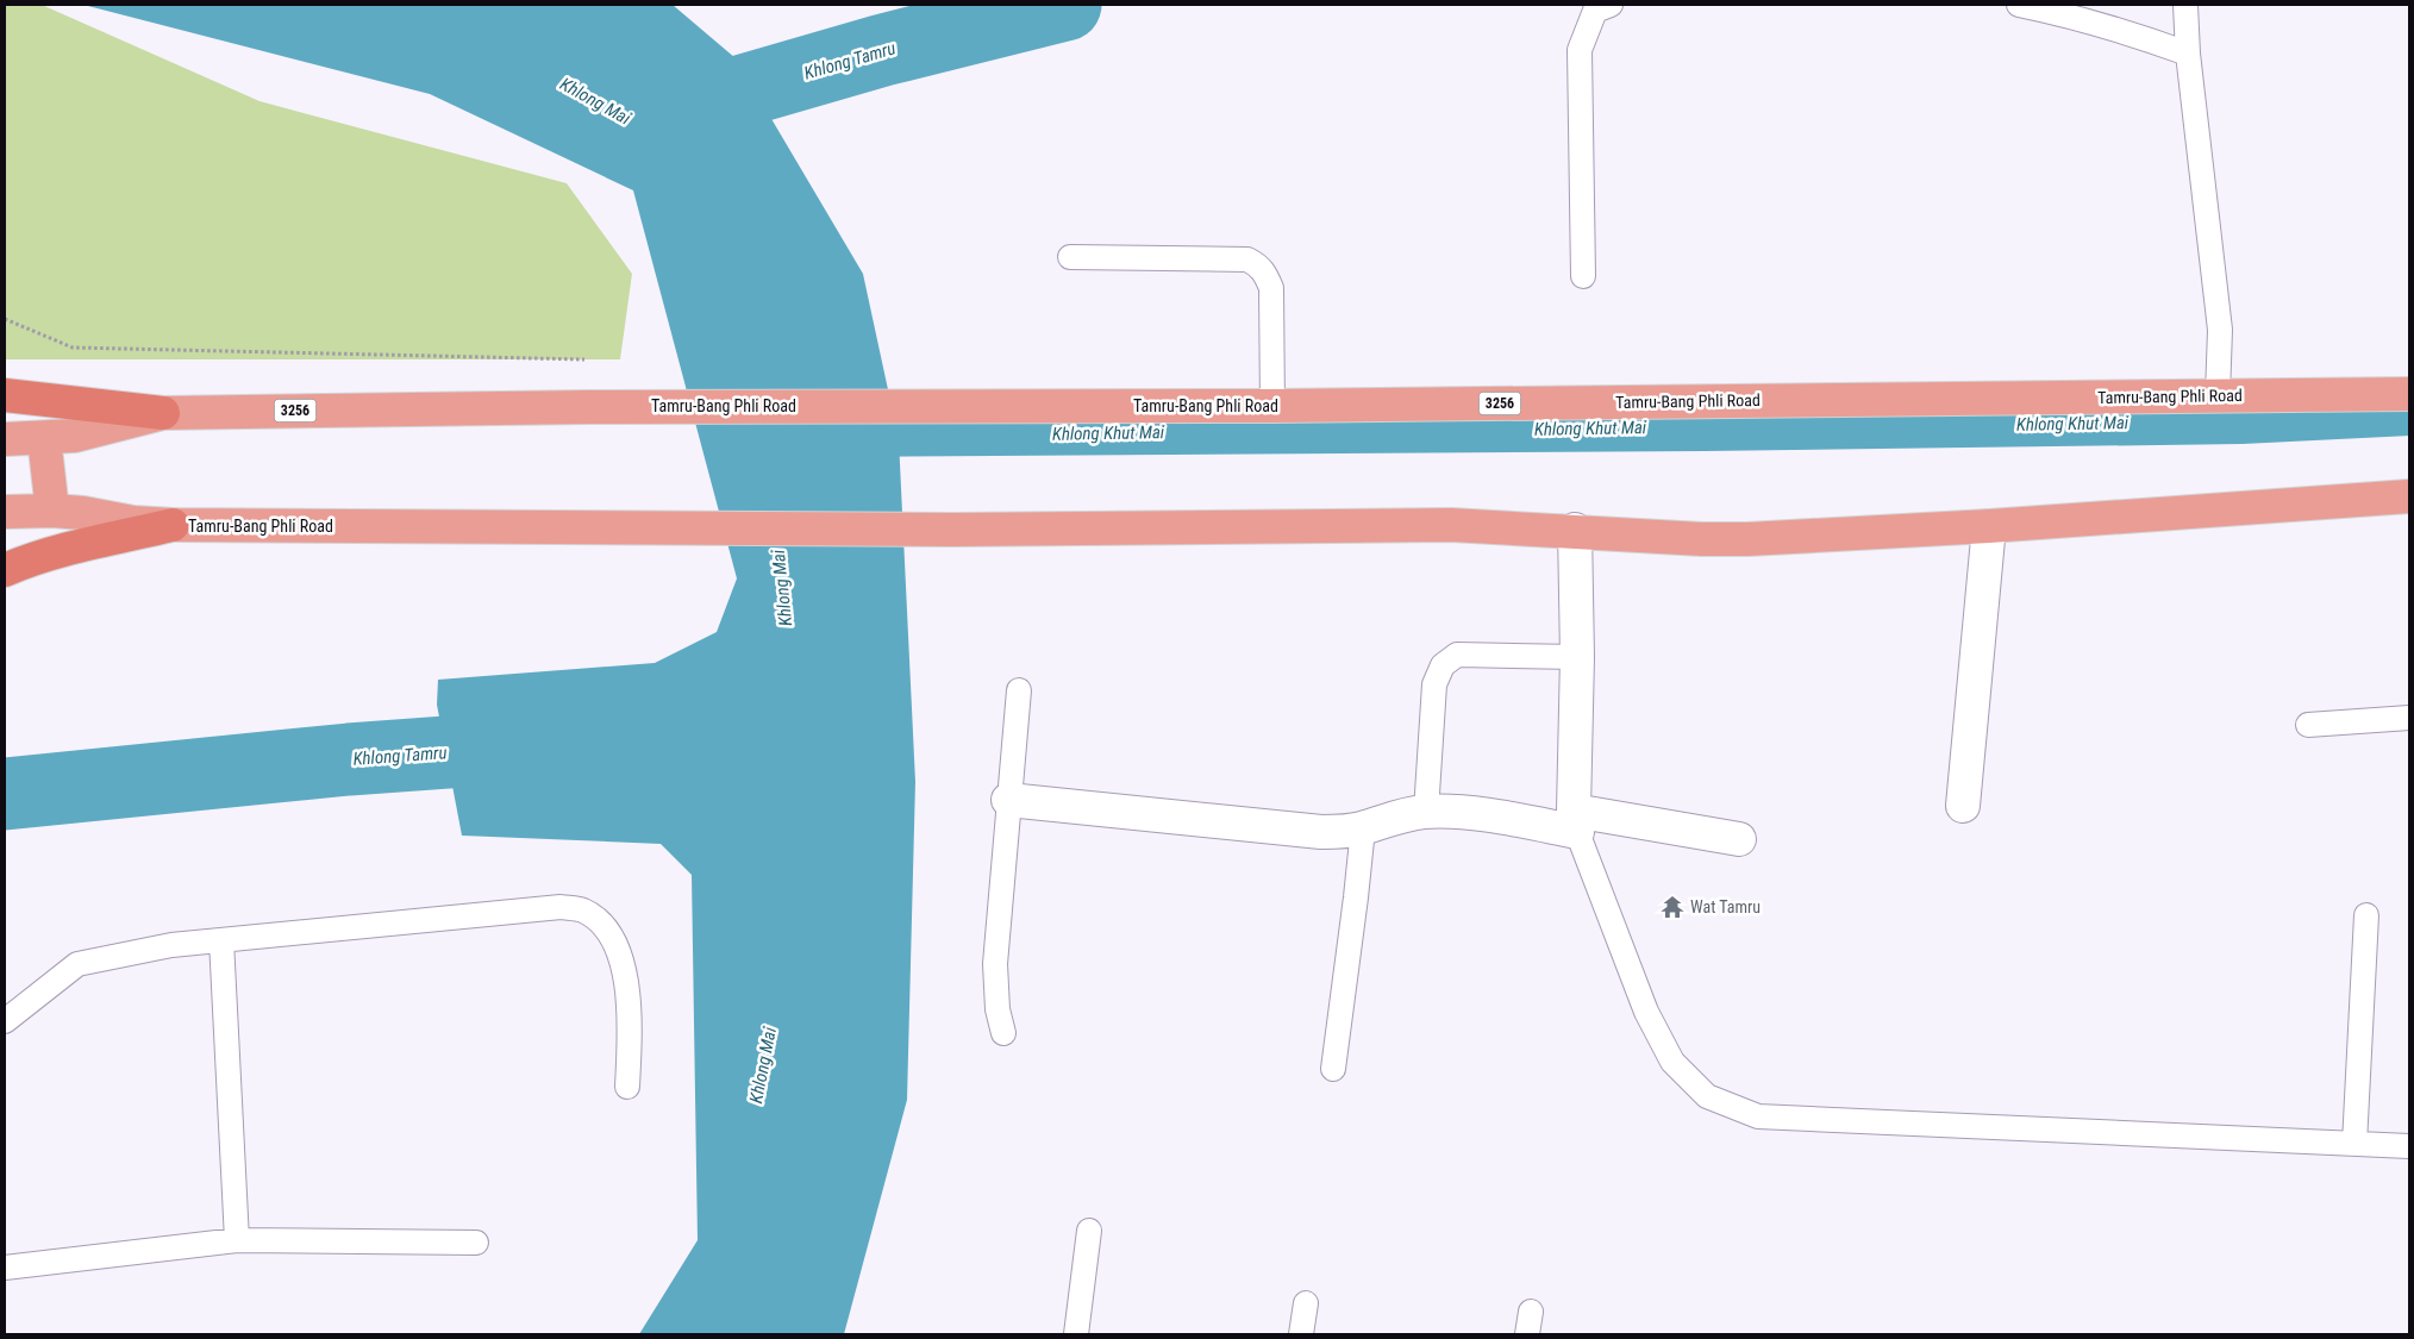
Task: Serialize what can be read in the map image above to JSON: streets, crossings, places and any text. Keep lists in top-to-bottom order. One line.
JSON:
{"streets":{"main road":["Tamru-Bang Phli Road","3256"]},"water":["Khlong Tamru","Khlong Mai","Khlong Khut Mai"],"places":{"temple":["Wat Tamru"]}}
